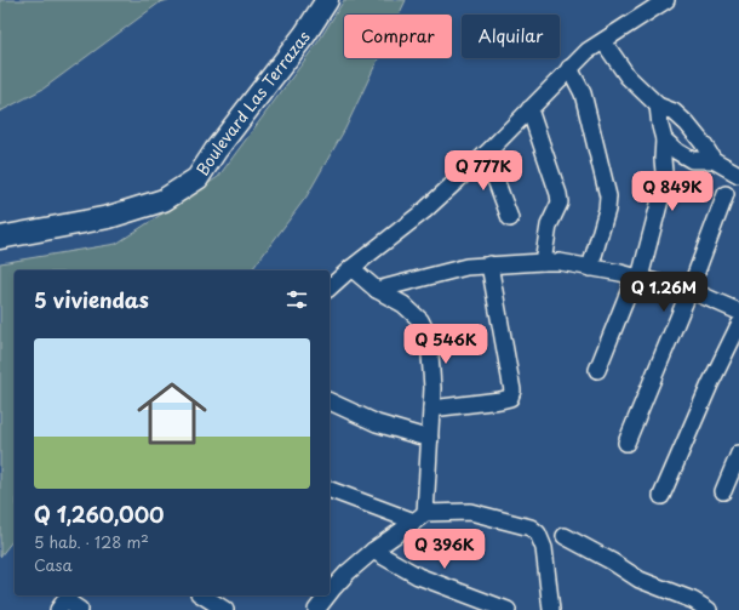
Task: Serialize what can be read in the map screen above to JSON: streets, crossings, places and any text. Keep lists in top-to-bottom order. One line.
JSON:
{"streets":{"main road":["Boulevard Las Terrazas"]},"page":{"chip":["Comprar","Alquilar"],"price":["Q 777K","Q 849K","Q 1.26M","Q 546K","Q 396K"],"heading":"5 viviendas","list":[{"name":"Q 1,260,000","note":"5 hab. · 128 m² · Casa"}]}}
